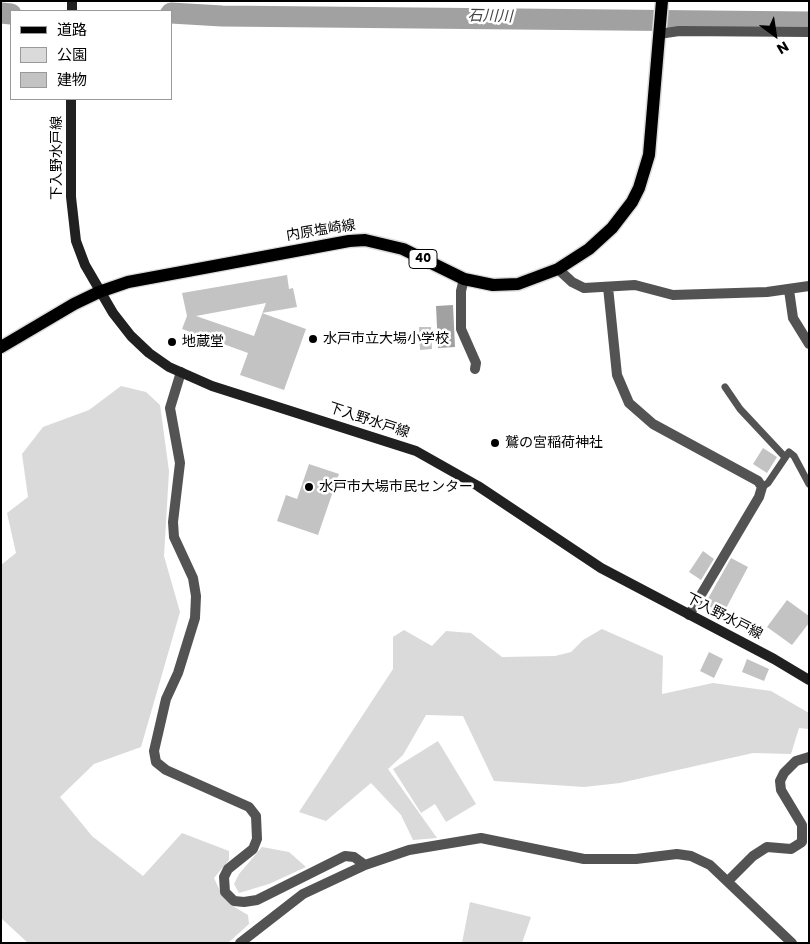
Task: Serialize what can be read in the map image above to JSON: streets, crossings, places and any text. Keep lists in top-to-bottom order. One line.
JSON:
{"streets":{"main road":["下入野水戸線","内原塩崎線","40"]},"crossings":[["下入野水戸線","内原塩崎線"]],"water":["石川川"],"places":["水戸市立大場小学校","地蔵堂","鷲の宮稲荷神社","水戸市大場市民センター"],"legend":["道路","公園","建物"],"north":"bottom right"}
